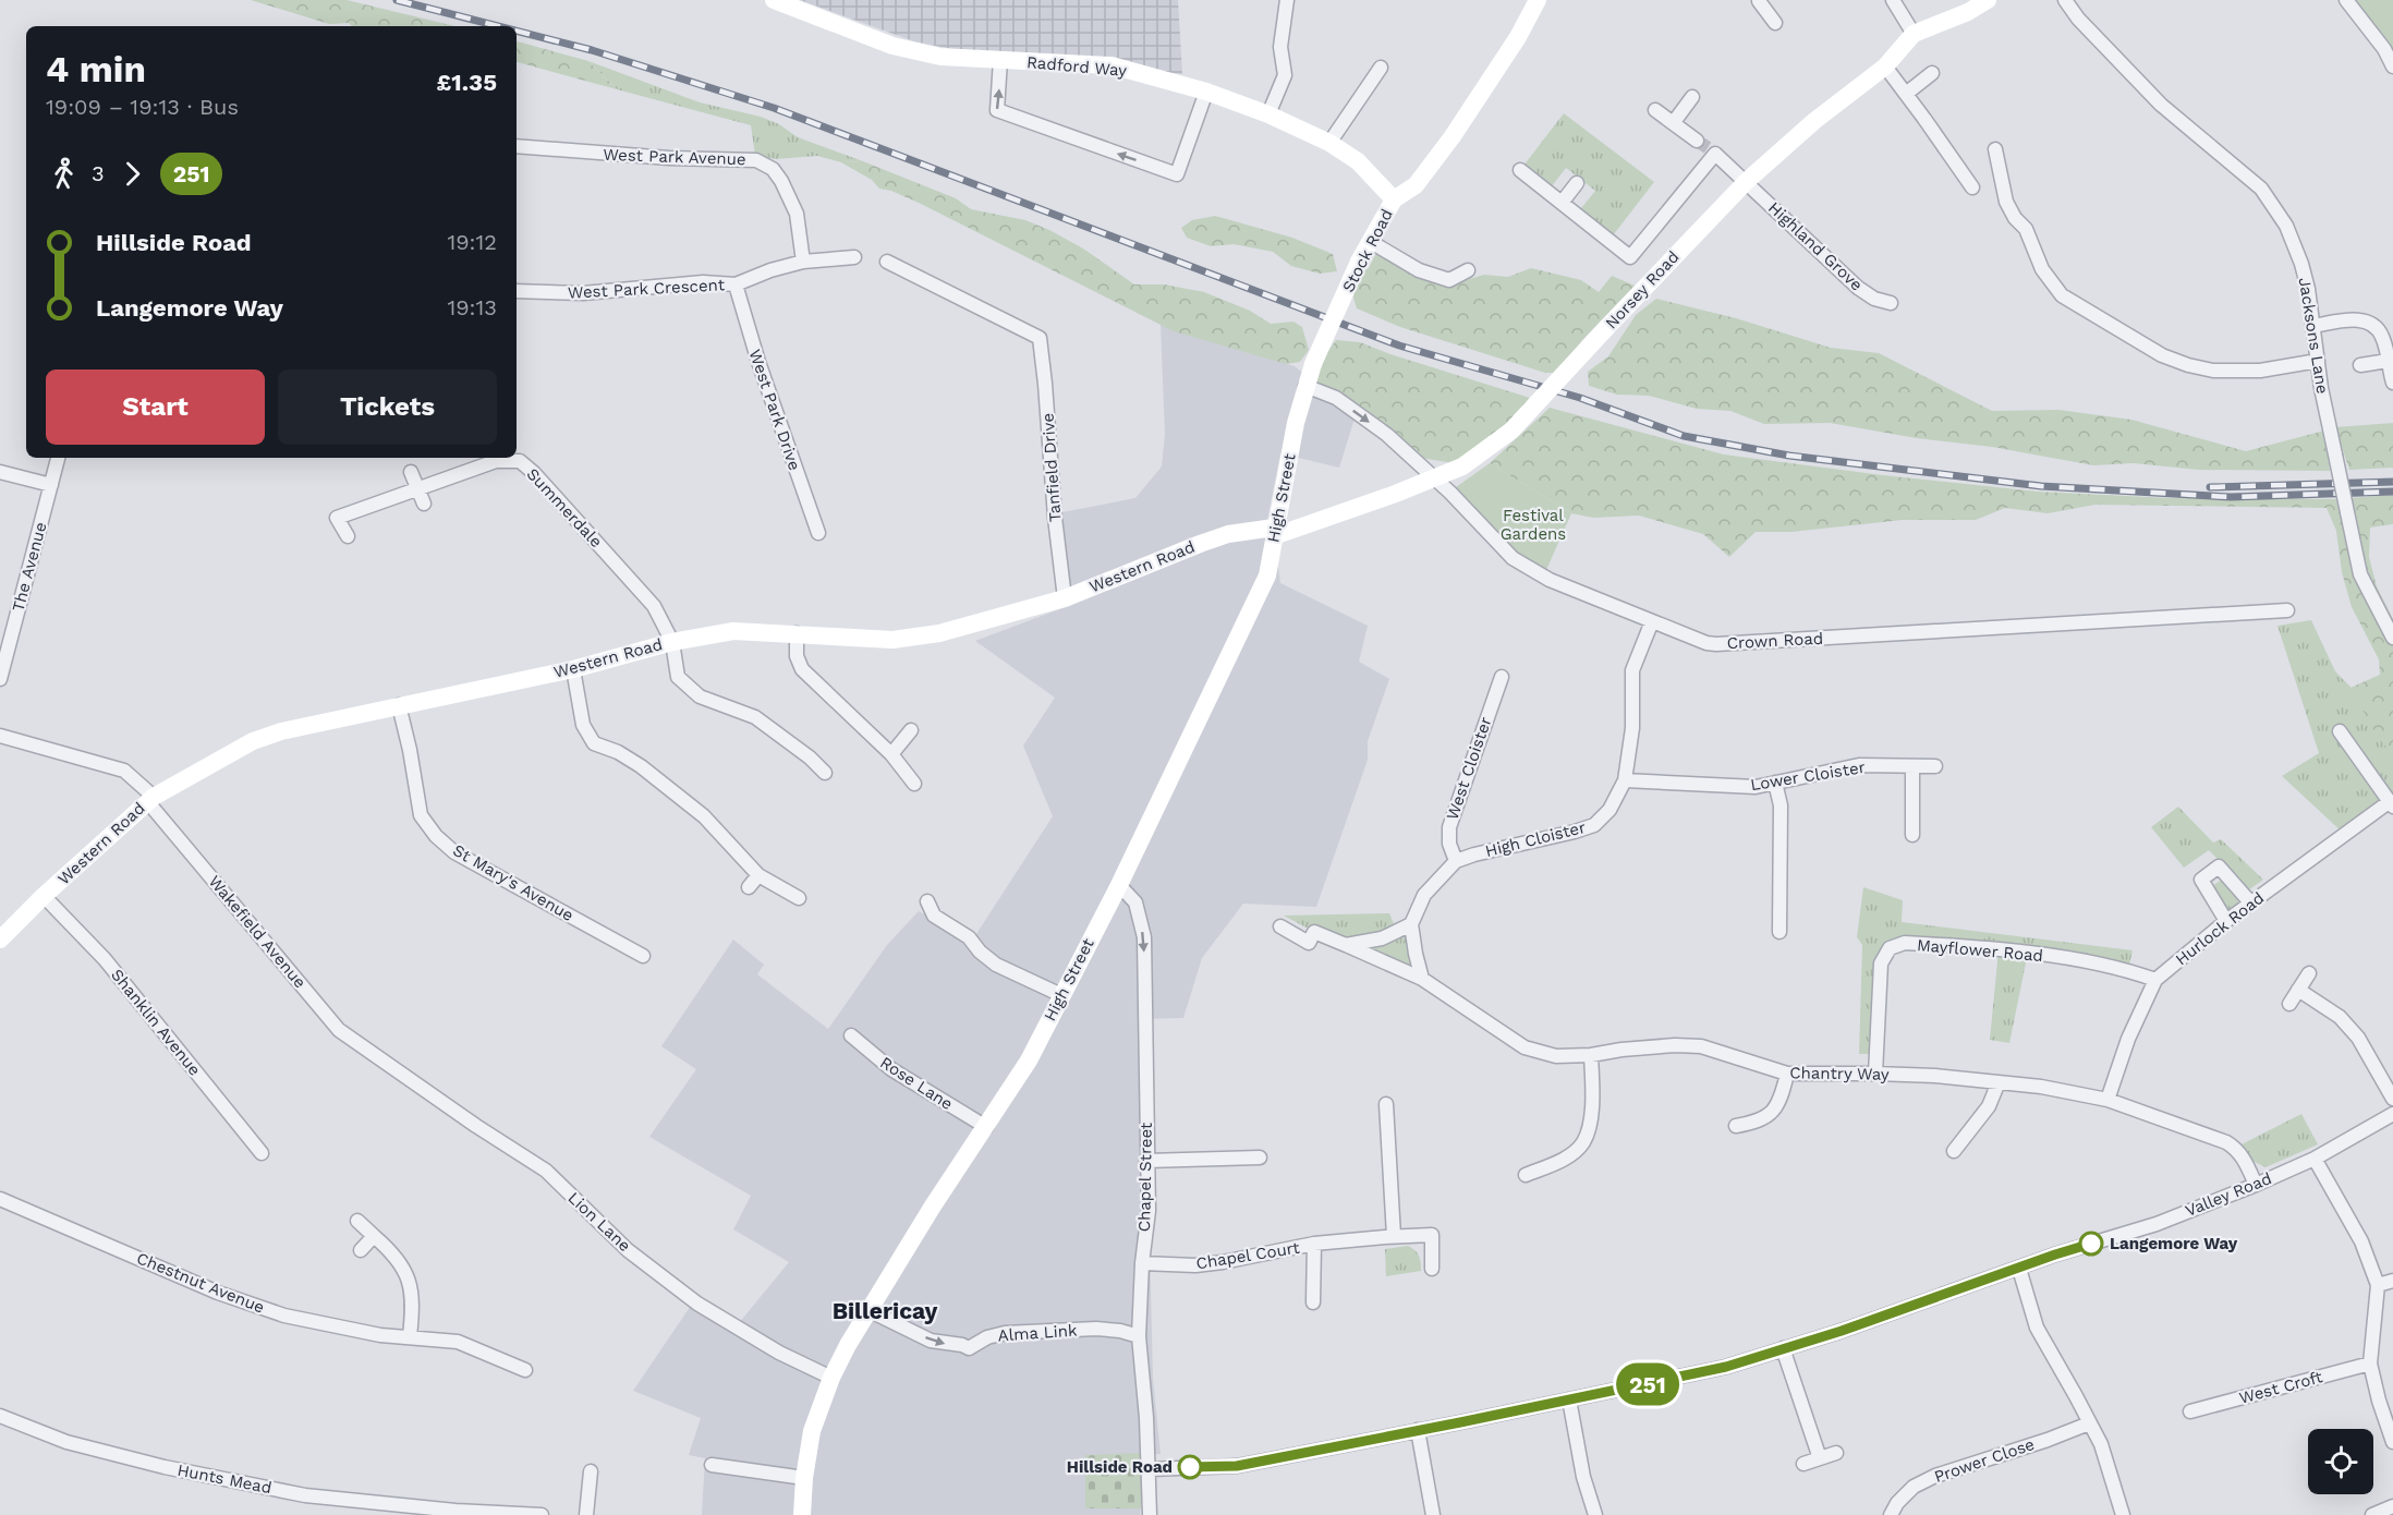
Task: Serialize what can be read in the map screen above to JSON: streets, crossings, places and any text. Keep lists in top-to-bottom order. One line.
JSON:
{"streets":{"street":["Radford Way","West Park Avenue","Highland Grove","Stock Road","West Park Crescent","Norsey Road","Jacksons Lane","West Park Drive","Tanfield Drive","High Street","Summerdale","The Avenue","Western Road","Crown Road","West Cloister","Lower Cloister","High Cloister","St Mary's Avenue","Hurlock Road","Wakefield Avenue","Mayflower Road","Shanklin Avenue","Chantry Way","Rose Lane","Chapel Street","Valley Road","Lion Lane","Chapel Court","Chestnut Avenue","Alma Link","West Croft","Prower Close","Hunts Mead"]},"crossings":[["Radford Way","Stock Road"],["West Park Avenue","West Park Crescent"],["Highland Grove","Norsey Road"],["Stock Road","High Street"],["Stock Road","Crown Road"],["West Park Crescent","West Park Drive"],["Norsey Road","High Street"],["Norsey Road","Western Road"],["Norsey Road","Crown Road"],["Tanfield Drive","Western Road"],["High Street","Western Road"],["High Street","Rose Lane"],["High Street","Chapel Street"],["High Street","Lion Lane"],["High Street","Alma Link"],["Summerdale","Western Road"],["Western Road","St Mary's Avenue"],["Western Road","Wakefield Avenue"],["Western Road","Shanklin Avenue"],["Crown Road","High Cloister"],["West Cloister","High Cloister"],["Lower Cloister","High Cloister"],["Hurlock Road","Mayflower Road"],["Hurlock Road","Chantry Way"],["Wakefield Avenue","Lion Lane"],["Mayflower Road","Chantry Way"],["Chantry Way","Valley Road"],["Chapel Street","Chapel Court"],["Chapel Street","Alma Link"]],"one_way":["Chapel Street","Alma Link"],"districts":["Billericay"],"parks":["Festival Gardens"],"places":["Langemore Way","Hillside Road"],"lines":["bus line 251"],"page":{"on_map":"251","heading":["4 min","19:09 – 19:13 · Bus","£1.35"],"legs":["3","251"],"list":[{"name":"Hillside Road","value":"19:12"},{"name":"Langemore Way","value":"19:13"}],"buttons":["Start","Tickets"]}}
